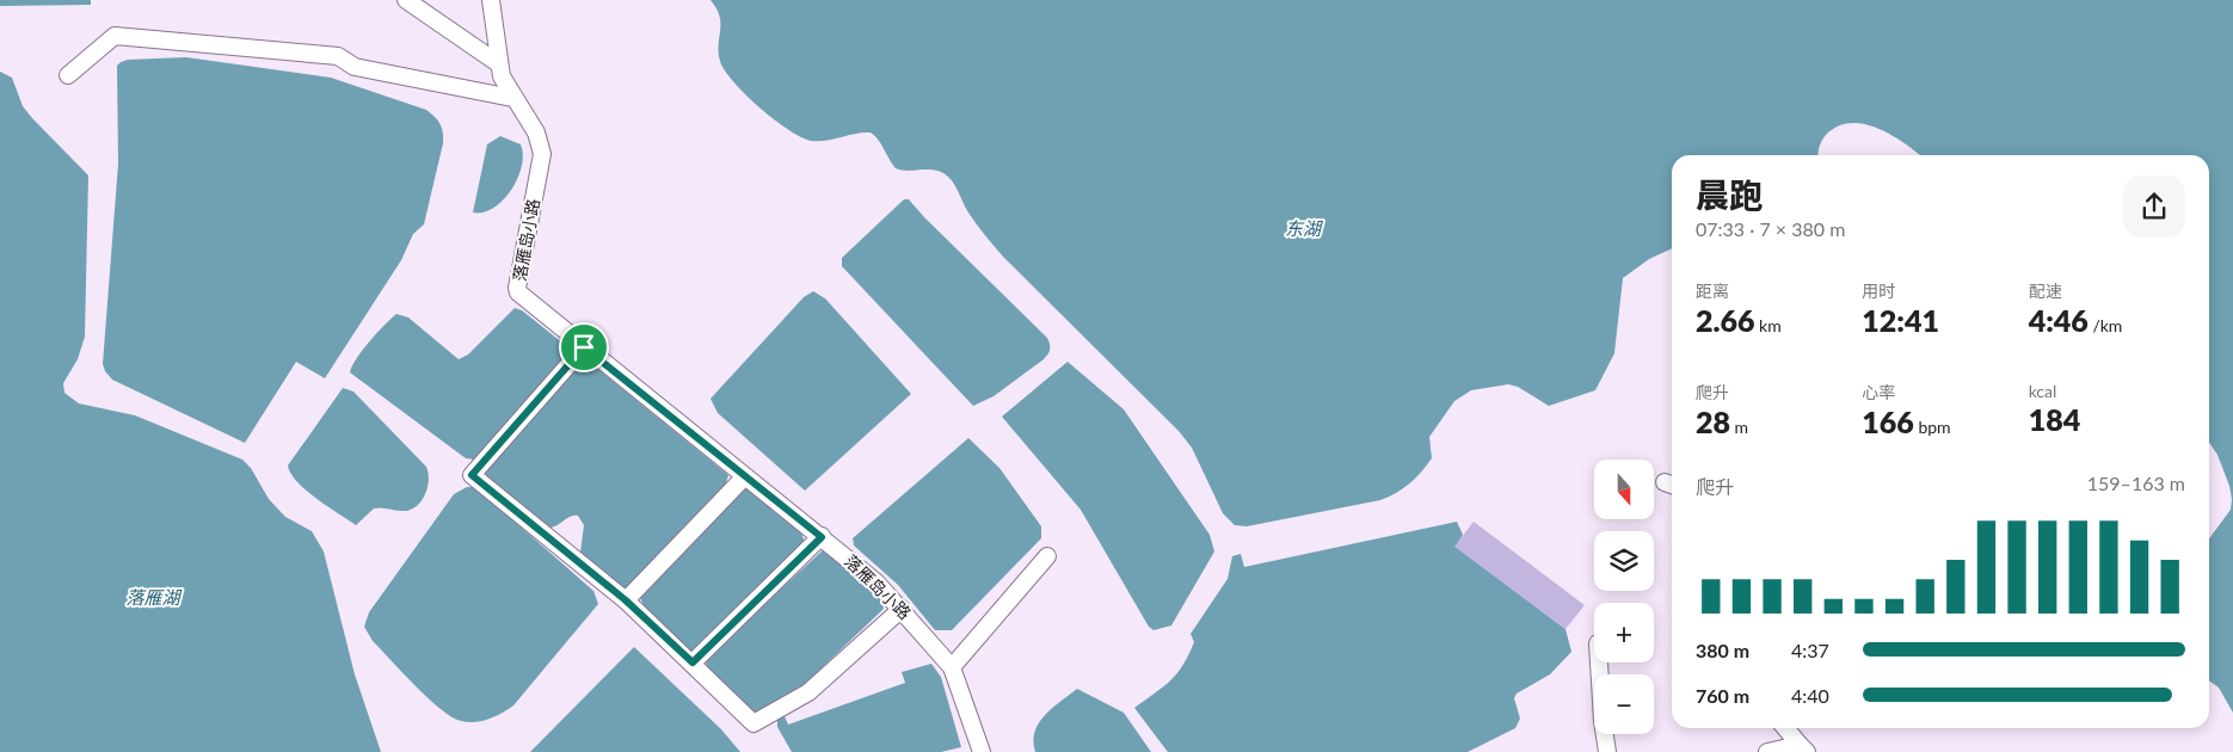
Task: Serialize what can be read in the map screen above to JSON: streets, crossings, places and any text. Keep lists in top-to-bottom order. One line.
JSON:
{"streets":{"street":["落雁岛小路"]},"water":["东湖","落雁湖"],"north":"bottom","page":{"heading":["晨跑","07:33 · 7 × 380 m"],"stats":[["距离","2.66 km"],["用时","12:41"],["配速","4:46 /km"],["爬升","28 m"],["心率","166 bpm"],["kcal","184"]],"map_buttons":["+","−"],"chart":["爬升","159–163 m"],"list":[{"name":"380 m","note":"4:37"},{"name":"760 m","note":"4:40"}]}}
